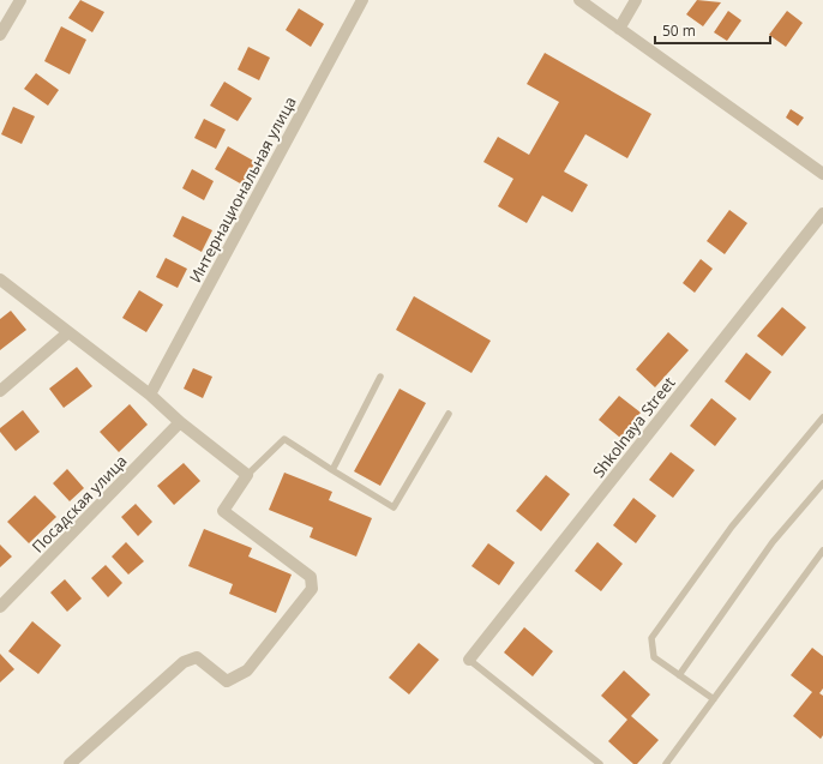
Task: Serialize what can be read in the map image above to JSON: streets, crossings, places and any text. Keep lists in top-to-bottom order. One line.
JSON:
{"streets":{"street":["Интернациональная улица","Shkolnaya Street","Посадская улица"]},"scale_bar":"50 m"}
